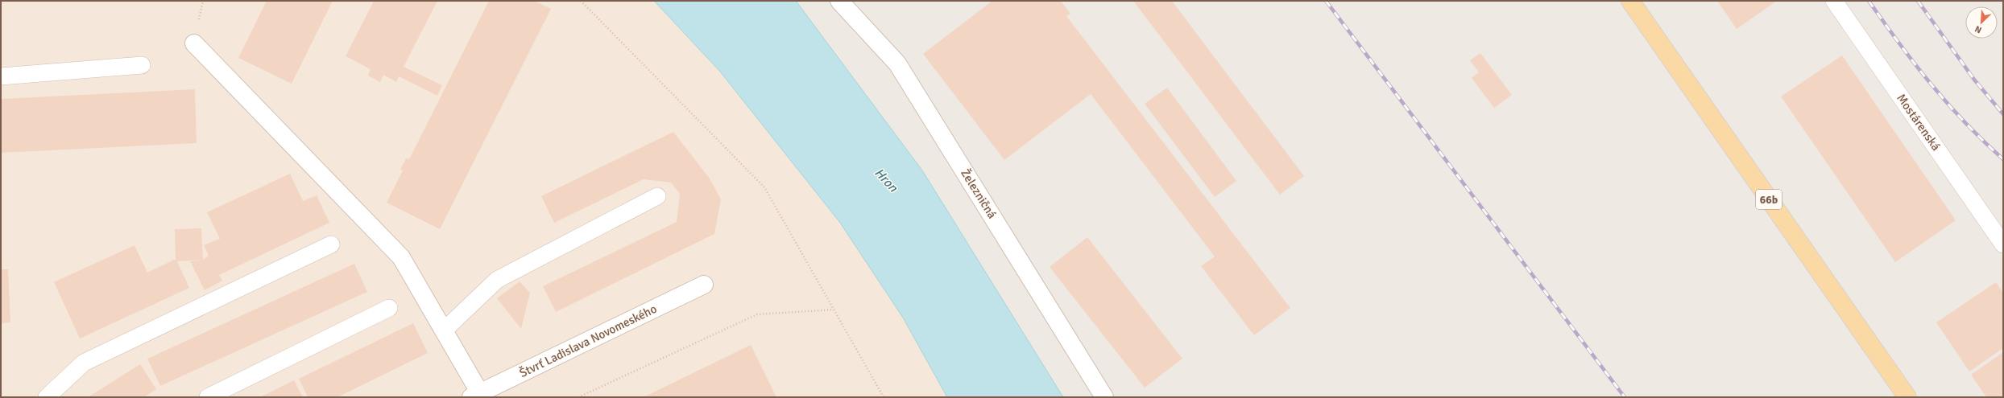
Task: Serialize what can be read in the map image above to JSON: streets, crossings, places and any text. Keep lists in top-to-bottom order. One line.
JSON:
{"streets":{"main road":["66b"],"street":["Železničná","Štvrť Ladislava Novomeského"],"lane":["Mostárenská"]},"water":["Hron"],"north":"bottom left"}
